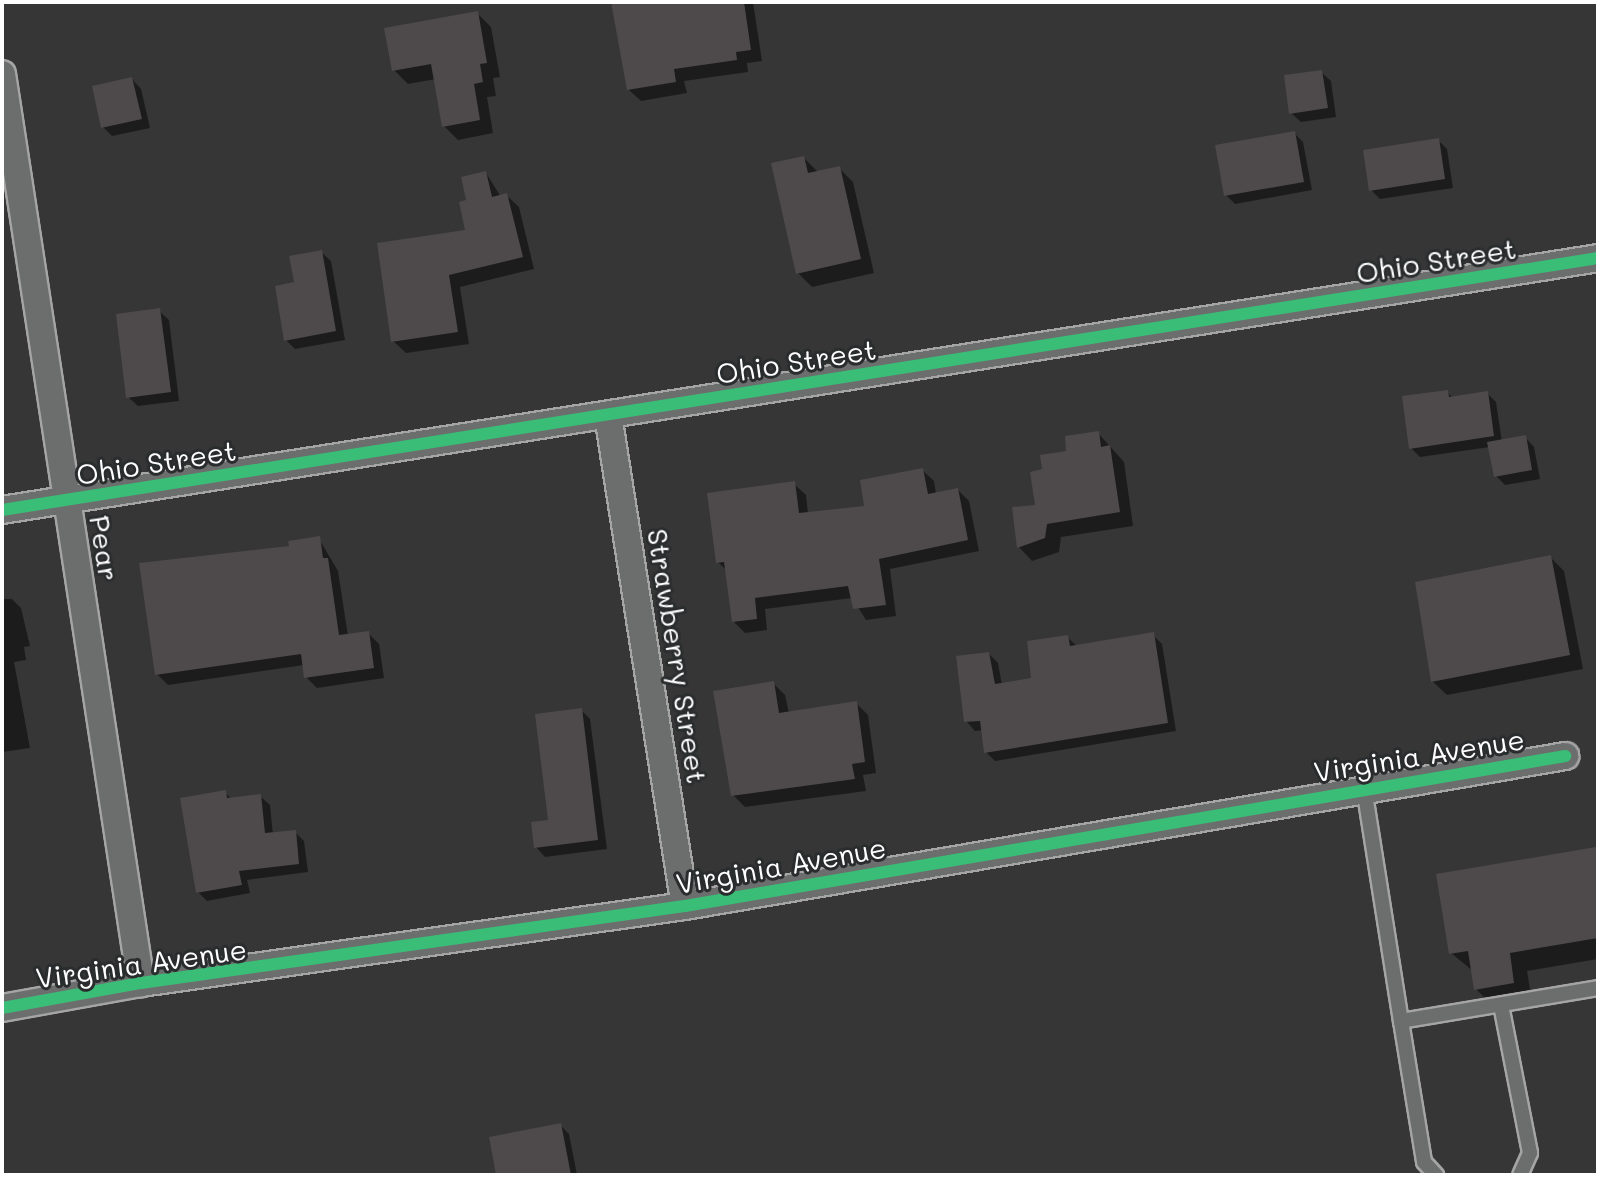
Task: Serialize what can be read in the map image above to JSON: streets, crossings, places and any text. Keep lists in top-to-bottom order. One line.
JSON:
{"streets":{"street":["Ohio Street","Pear","Strawberry Street","Virginia Avenue"]},"crossings":[["Ohio Street","Pear"],["Ohio Street","Strawberry Street"],["Pear","Virginia Avenue"],["Strawberry Street","Virginia Avenue"]]}
